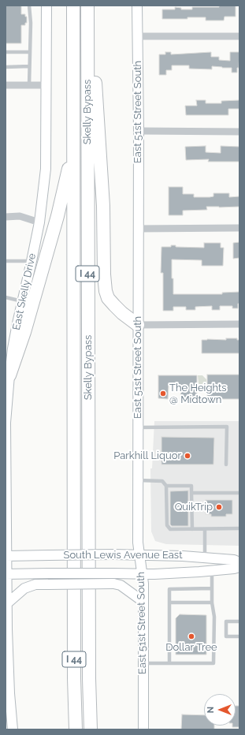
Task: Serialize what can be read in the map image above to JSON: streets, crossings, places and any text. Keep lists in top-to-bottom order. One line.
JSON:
{"streets":{"highway":["Skelly Bypass","I 44"],"main road":["East 51st Street South","East Skelly Drive","South Lewis Avenue East"]},"crossings":[["East 51st Street South","South Lewis Avenue East"],["East Skelly Drive","South Lewis Avenue East"]],"places":["The Heights @ Midtown","Parkhill Liquor","QuikTrip","Dollar Tree"],"north":"left"}
